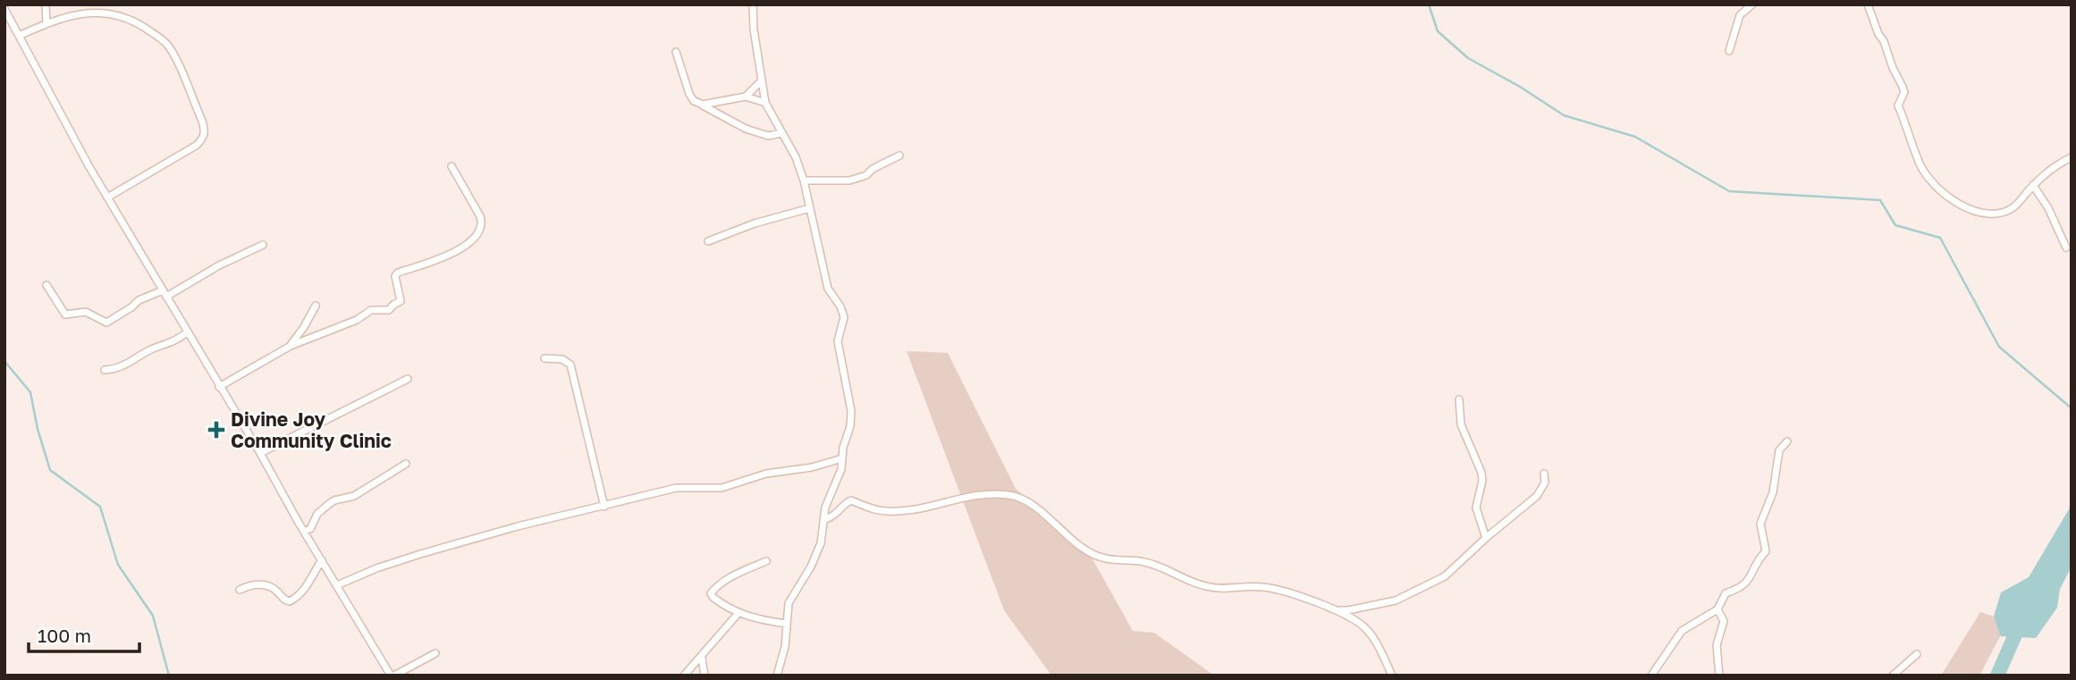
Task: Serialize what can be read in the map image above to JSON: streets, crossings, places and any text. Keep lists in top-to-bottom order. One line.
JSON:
{"places":{"health":["Divine Joy Community Clinic"]},"scale_bar":"100 m"}
